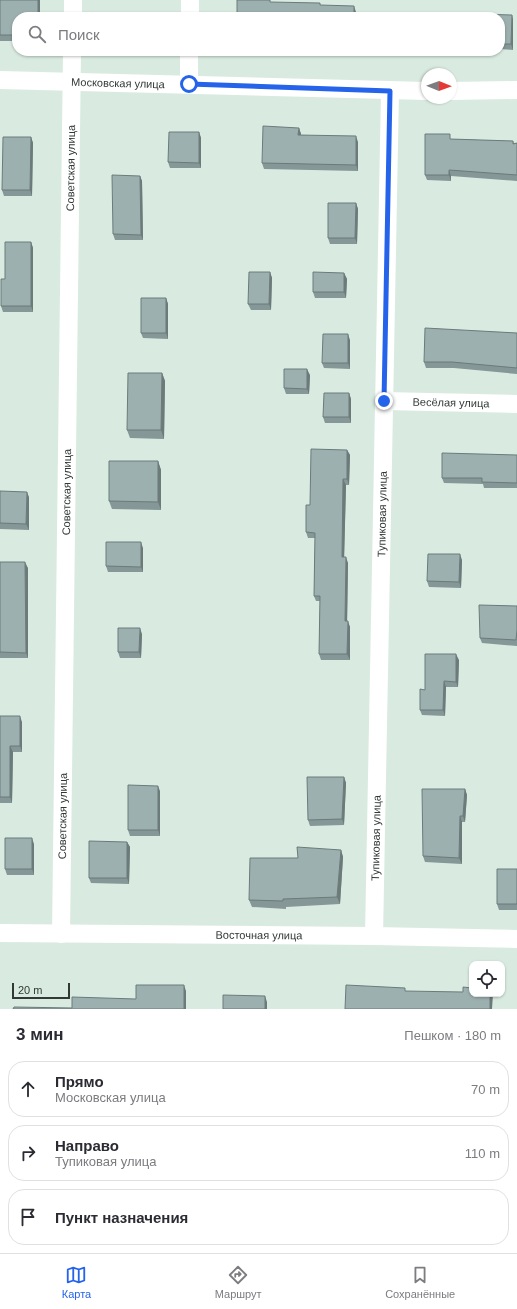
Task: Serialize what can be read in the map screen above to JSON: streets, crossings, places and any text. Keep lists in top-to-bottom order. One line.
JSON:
{"streets":{"street":["Московская улица","Советская улица","Весёлая улица","Тупиковая улица","Восточная улица"]},"crossings":[["Московская улица","Советская улица"],["Московская улица","Тупиковая улица"],["Советская улица","Восточная улица"],["Весёлая улица","Тупиковая улица"],["Тупиковая улица","Восточная улица"]],"scale_bar":"20 m","north":"right","page":{"search":"Поиск","scale":"20 m","heading":["3 мин","Пешком · 180 m"],"list":[["Прямо","Московская улица","70 m"],["Направо","Тупиковая улица","110 m"],"Пункт назначения"],"nav":["Карта","Маршрут","Сохранённые"]}}
